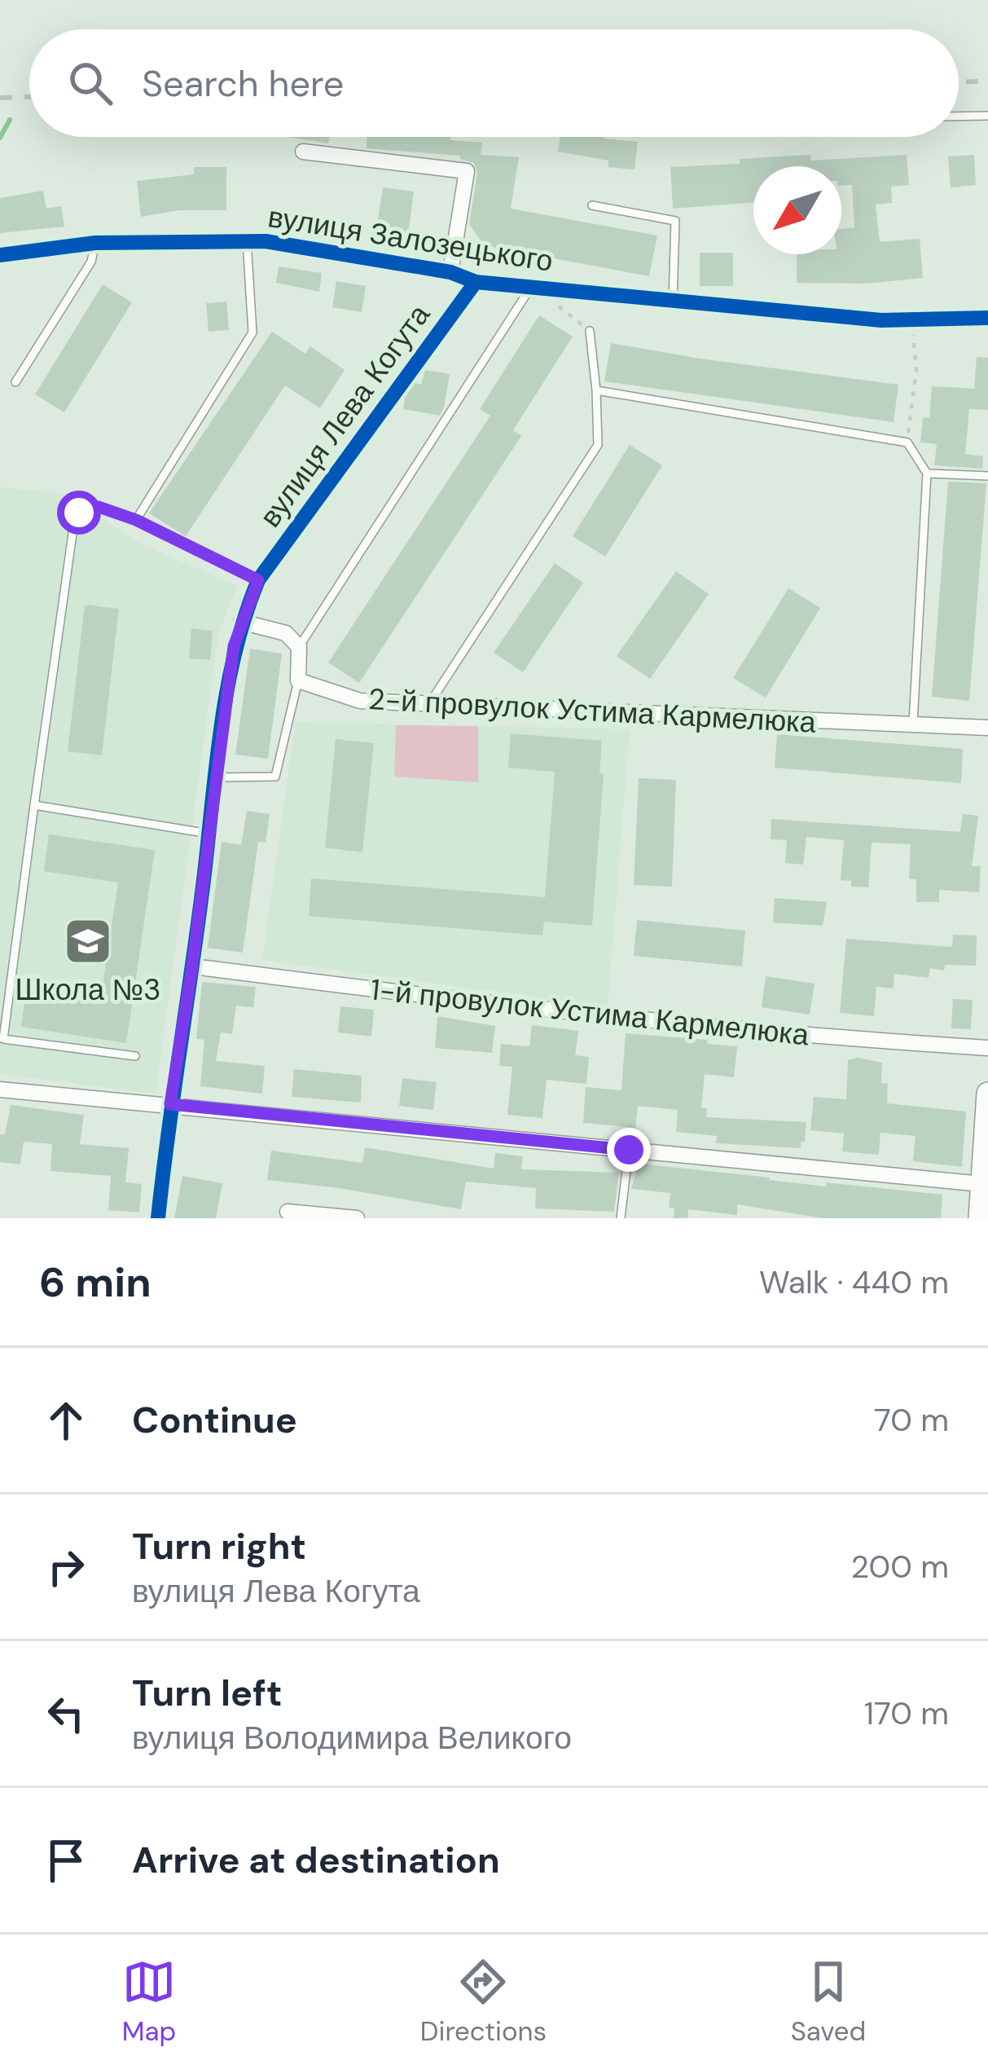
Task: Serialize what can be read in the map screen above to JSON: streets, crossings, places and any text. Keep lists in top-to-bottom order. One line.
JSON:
{"streets":{"street":["вулиця Залозецького","вулиця Лева Когута","2-й провулок Устима Кармелюка","1-й провулок Устима Кармелюка"]},"crossings":[["вулиця Залозецького","вулиця Лева Когута"],["вулиця Лева Когута","1-й провулок Устима Кармелюка"]],"places":{"school or university":["Школа №3"]},"north":"bottom left","page":{"search":"Search here","heading":["6 min","Walk · 440 m"],"list":[["Continue","70 m"],["Turn right","вулиця Лева Когута","200 m"],["Turn left","вулиця Володимира Великого","170 m"],"Arrive at destination"],"nav":["Map","Directions","Saved"]}}
